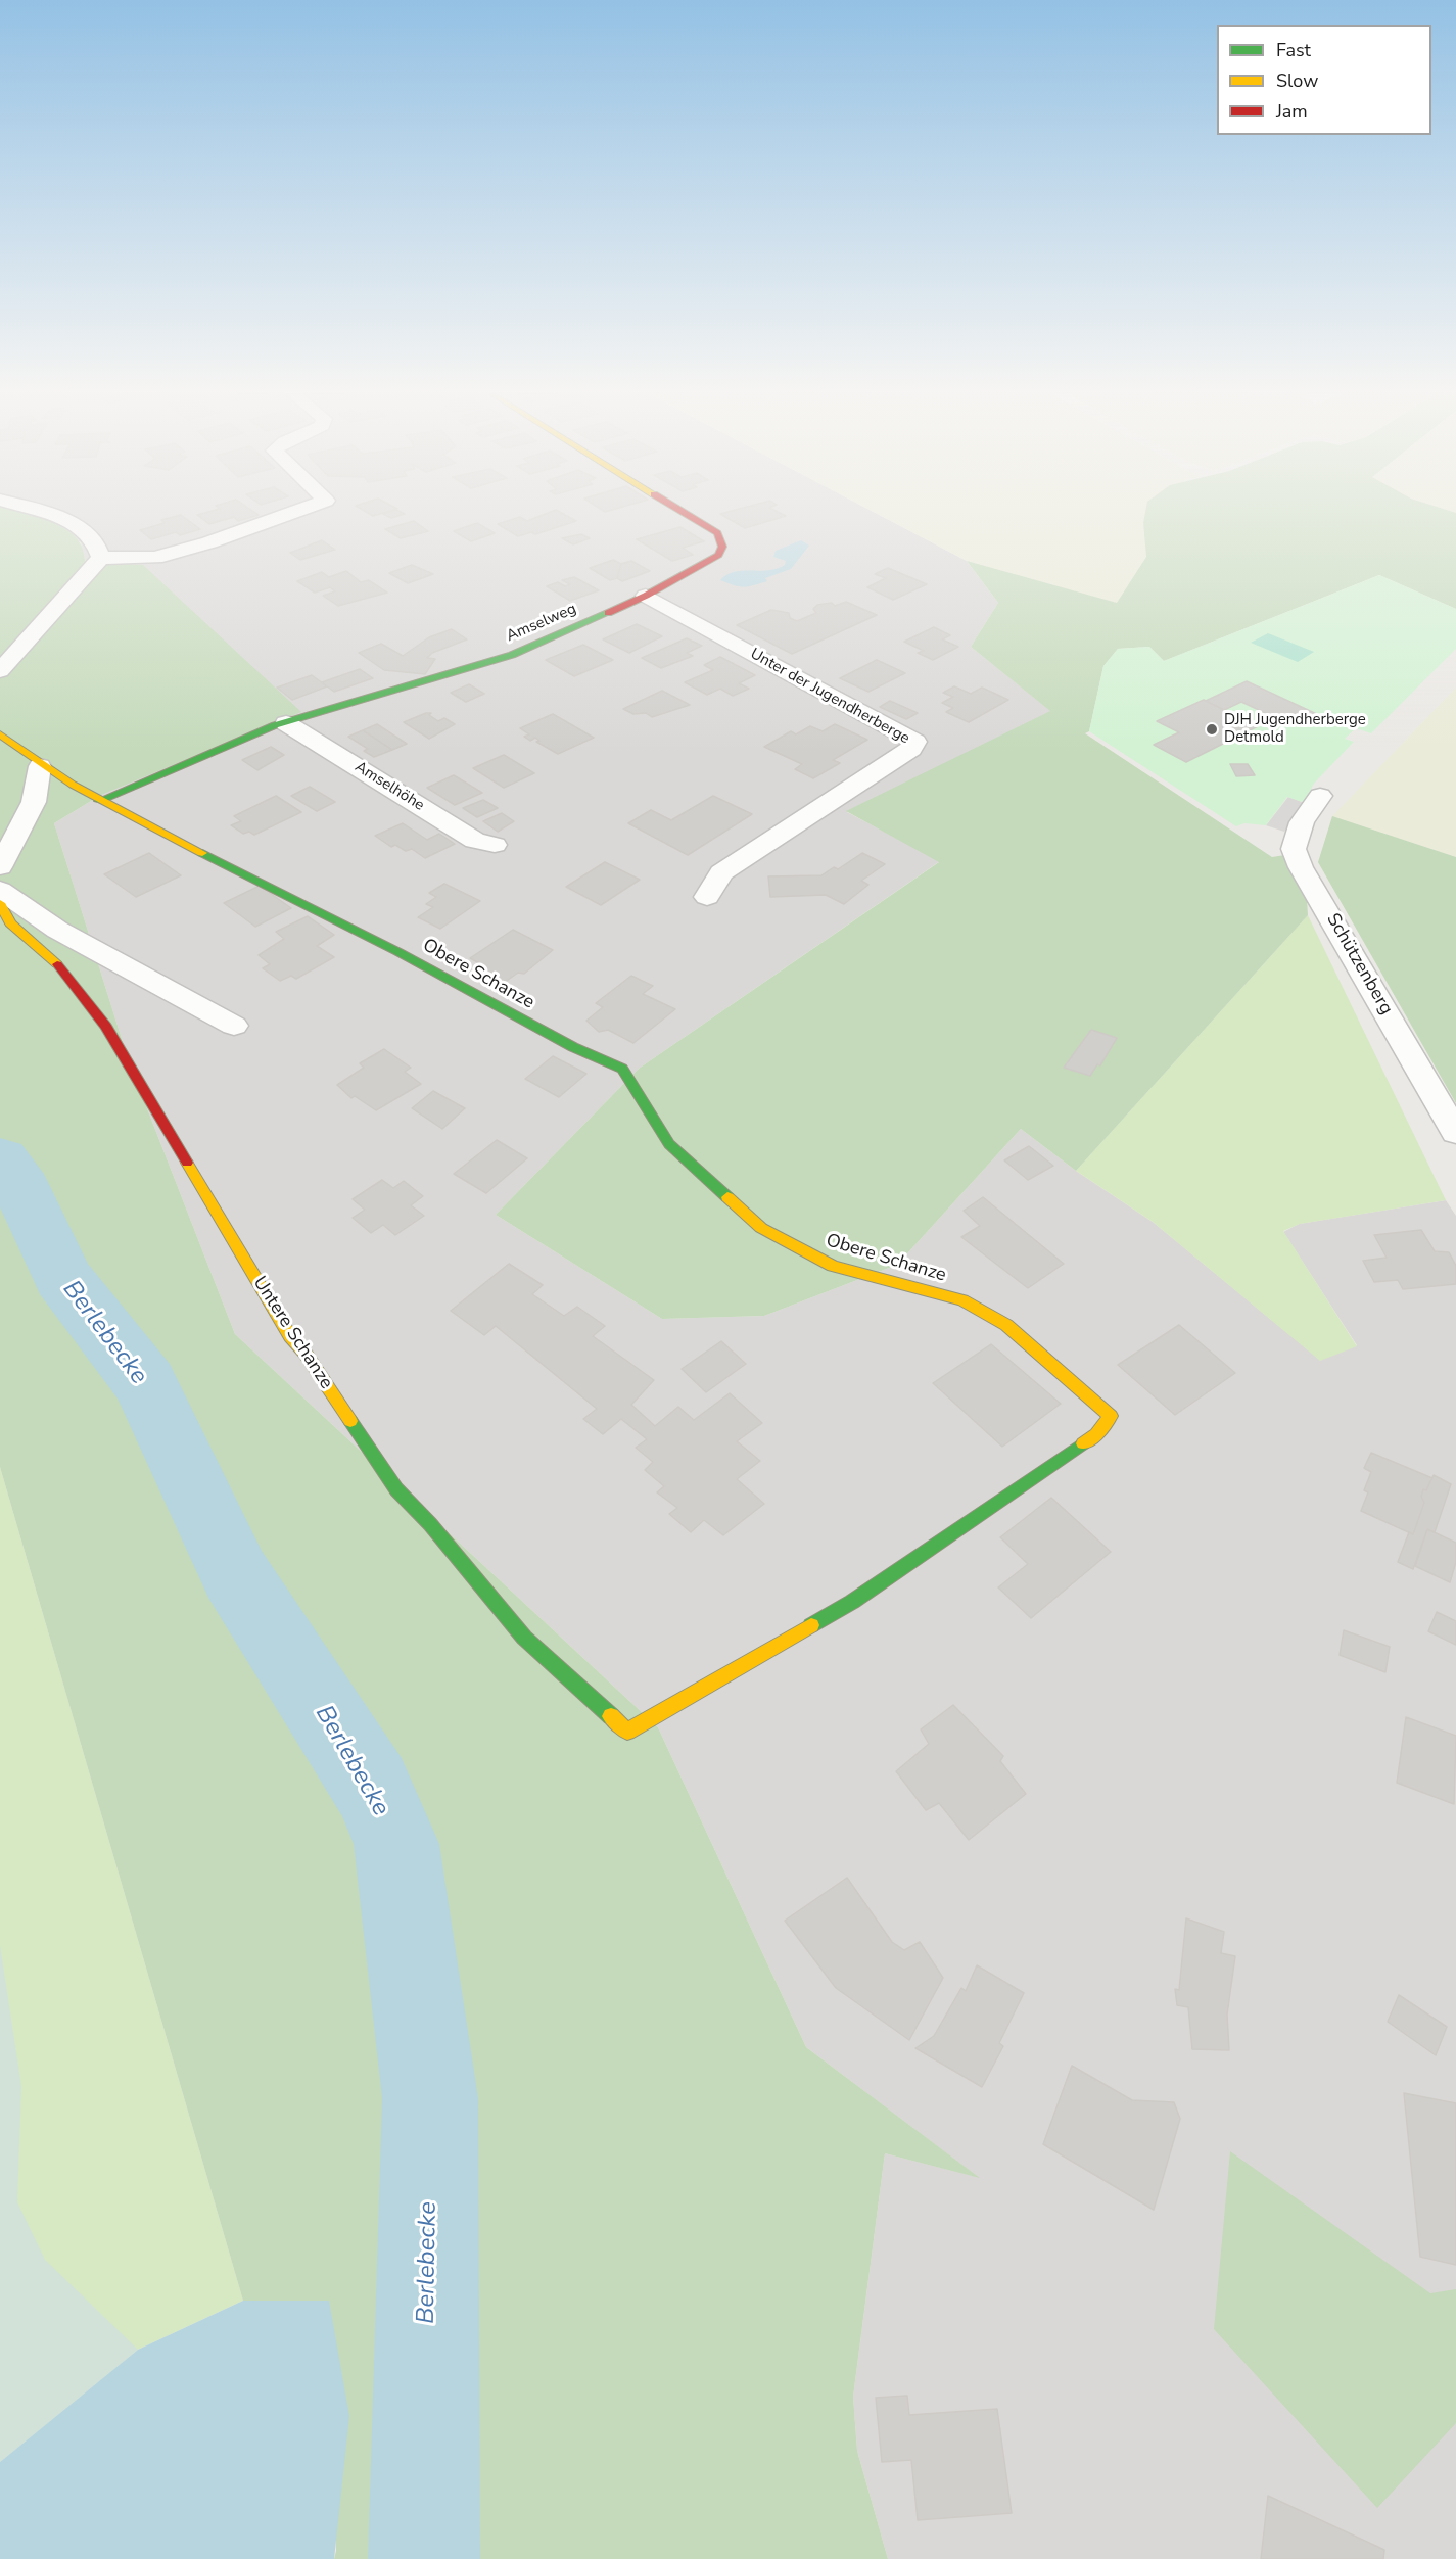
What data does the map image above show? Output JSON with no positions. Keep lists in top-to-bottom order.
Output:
{
  "streets": {
    "street": [
      "Amselweg",
      "Unter der Jugendherberge",
      "Amselhöhe",
      "Schützenberg",
      "Obere Schanze",
      "Untere Schanze"
    ]
  },
  "crossings": [
    ["Amselweg", "Unter der Jugendherberge"],
    ["Amselweg", "Amselhöhe"],
    ["Amselweg", "Obere Schanze"],
    ["Obere Schanze", "Untere Schanze"]
  ],
  "water": ["Berlebecke"],
  "places": ["DJH Jugendherberge Detmold"],
  "legend": ["Fast", "Slow", "Jam"]
}
